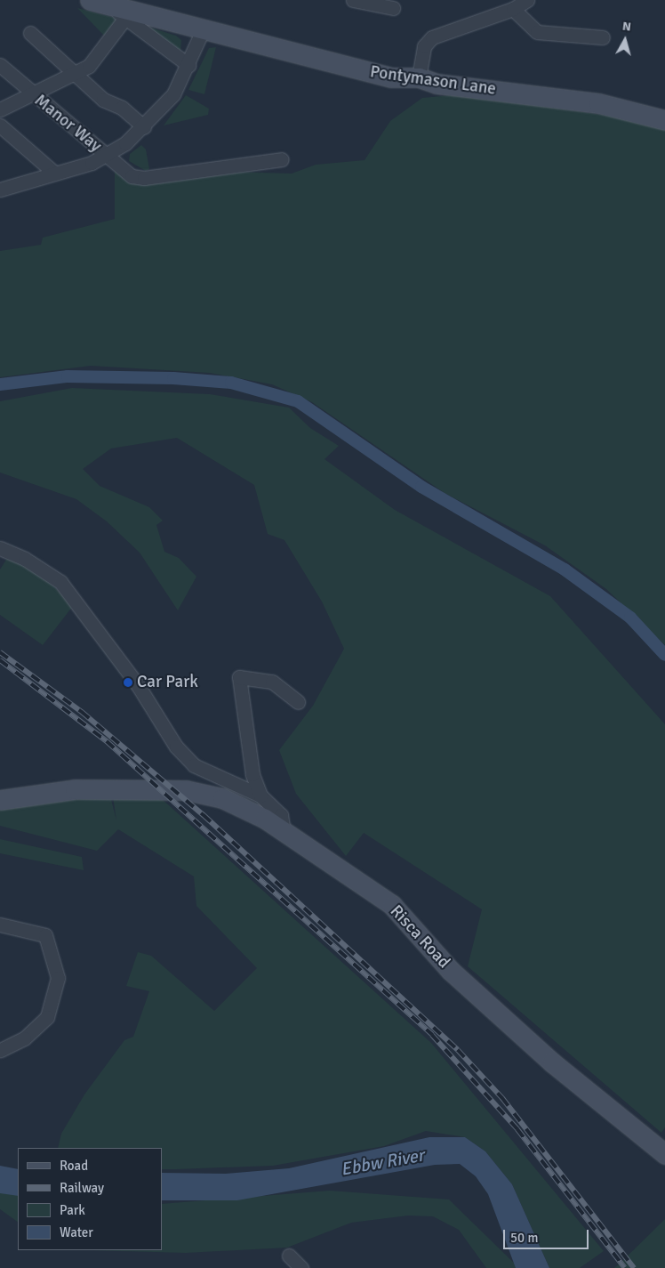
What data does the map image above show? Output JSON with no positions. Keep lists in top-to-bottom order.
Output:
{
  "streets": {
    "main road": ["Pontymason Lane", "Risca Road"],
    "street": ["Manor Way"]
  },
  "crossings": [
    ["Pontymason Lane", "Manor Way"]
  ],
  "water": ["Ebbw River"],
  "places": ["Car Park"],
  "legend": [
    "Road",
    "Railway",
    "Park",
    "Water"
  ],
  "scale_bar": "50 m",
  "north": "top"
}
